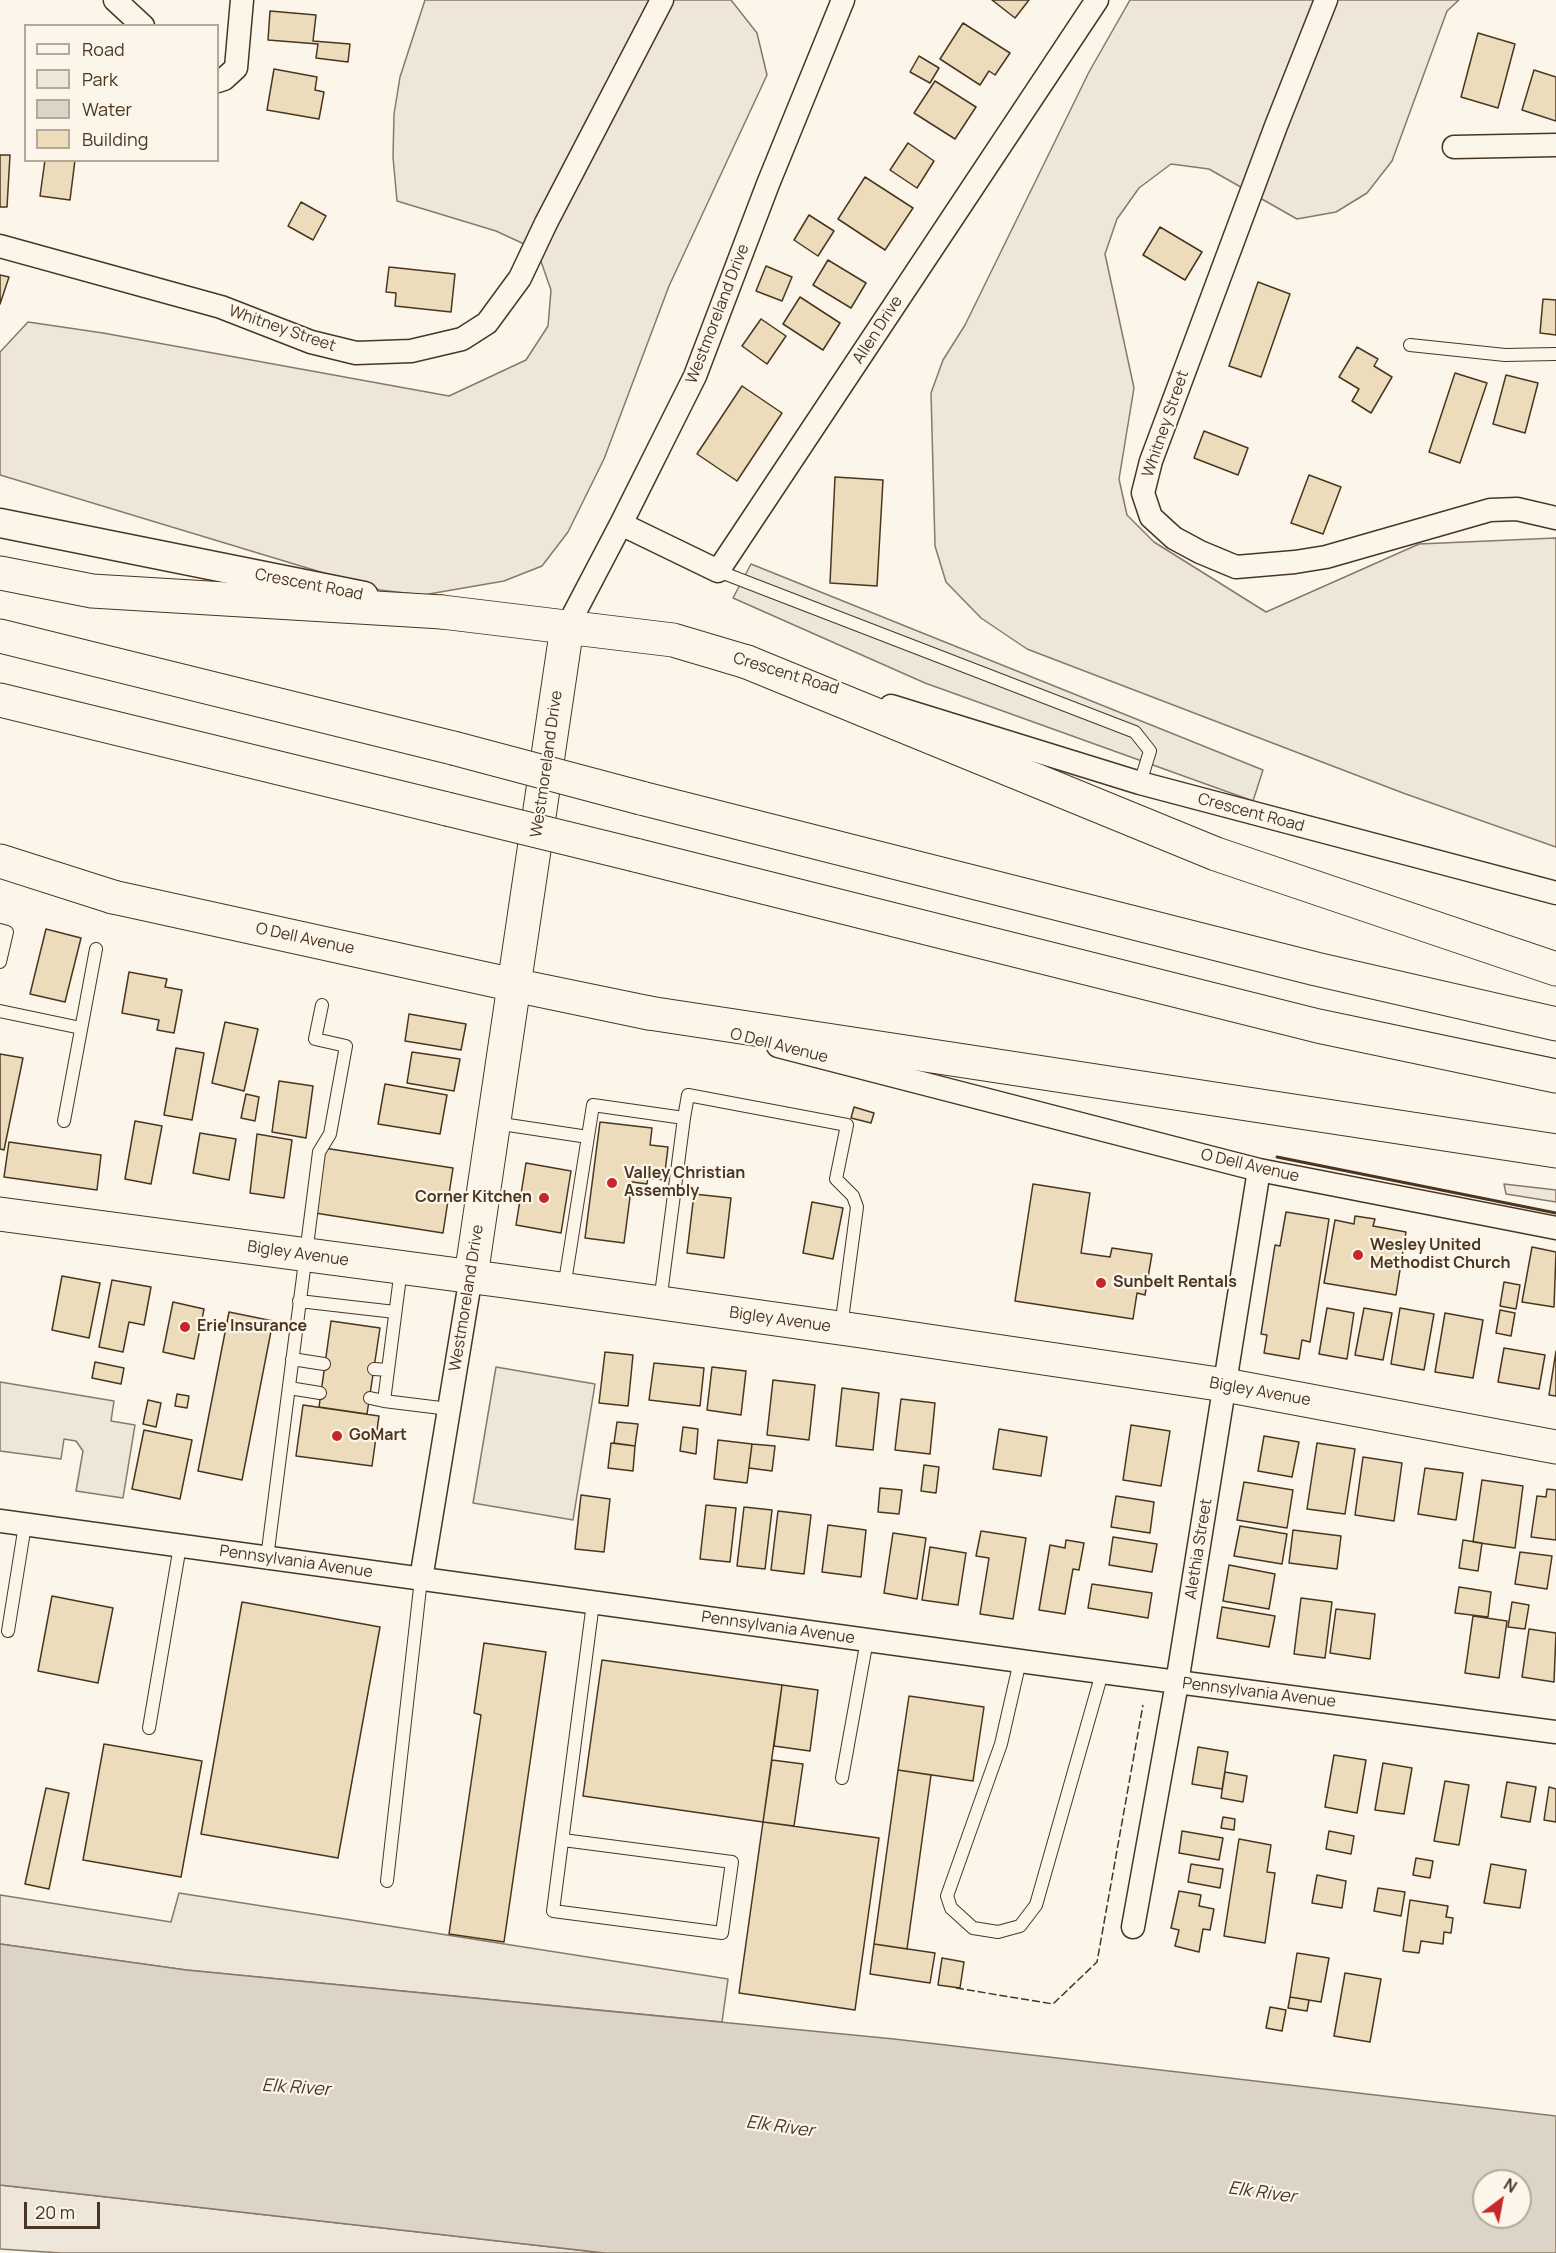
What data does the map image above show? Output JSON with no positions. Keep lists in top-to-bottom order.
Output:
{
  "streets": {
    "main road": [
      "Westmoreland Drive",
      "Crescent Road",
      "O Dell Avenue",
      "Bigley Avenue"
    ],
    "street": [
      "Whitney Street",
      "Allen Drive",
      "Alethia Street",
      "Pennsylvania Avenue"
    ]
  },
  "crossings": [
    ["Westmoreland Drive", "Crescent Road"],
    ["Westmoreland Drive", "O Dell Avenue"],
    ["Westmoreland Drive", "Bigley Avenue"],
    ["Westmoreland Drive", "Pennsylvania Avenue"],
    ["O Dell Avenue", "Alethia Street"],
    ["Bigley Avenue", "Alethia Street"],
    ["Alethia Street", "Pennsylvania Avenue"]
  ],
  "water": ["Elk River"],
  "places": [
    "Valley Christian Assembly",
    "Corner Kitchen",
    "Wesley United Methodist Church",
    "Sunbelt Rentals",
    "Erie Insurance",
    "GoMart"
  ],
  "legend": [
    "Road",
    "Park",
    "Water",
    "Building"
  ],
  "scale_bar": "20 m",
  "north": "top right"
}
